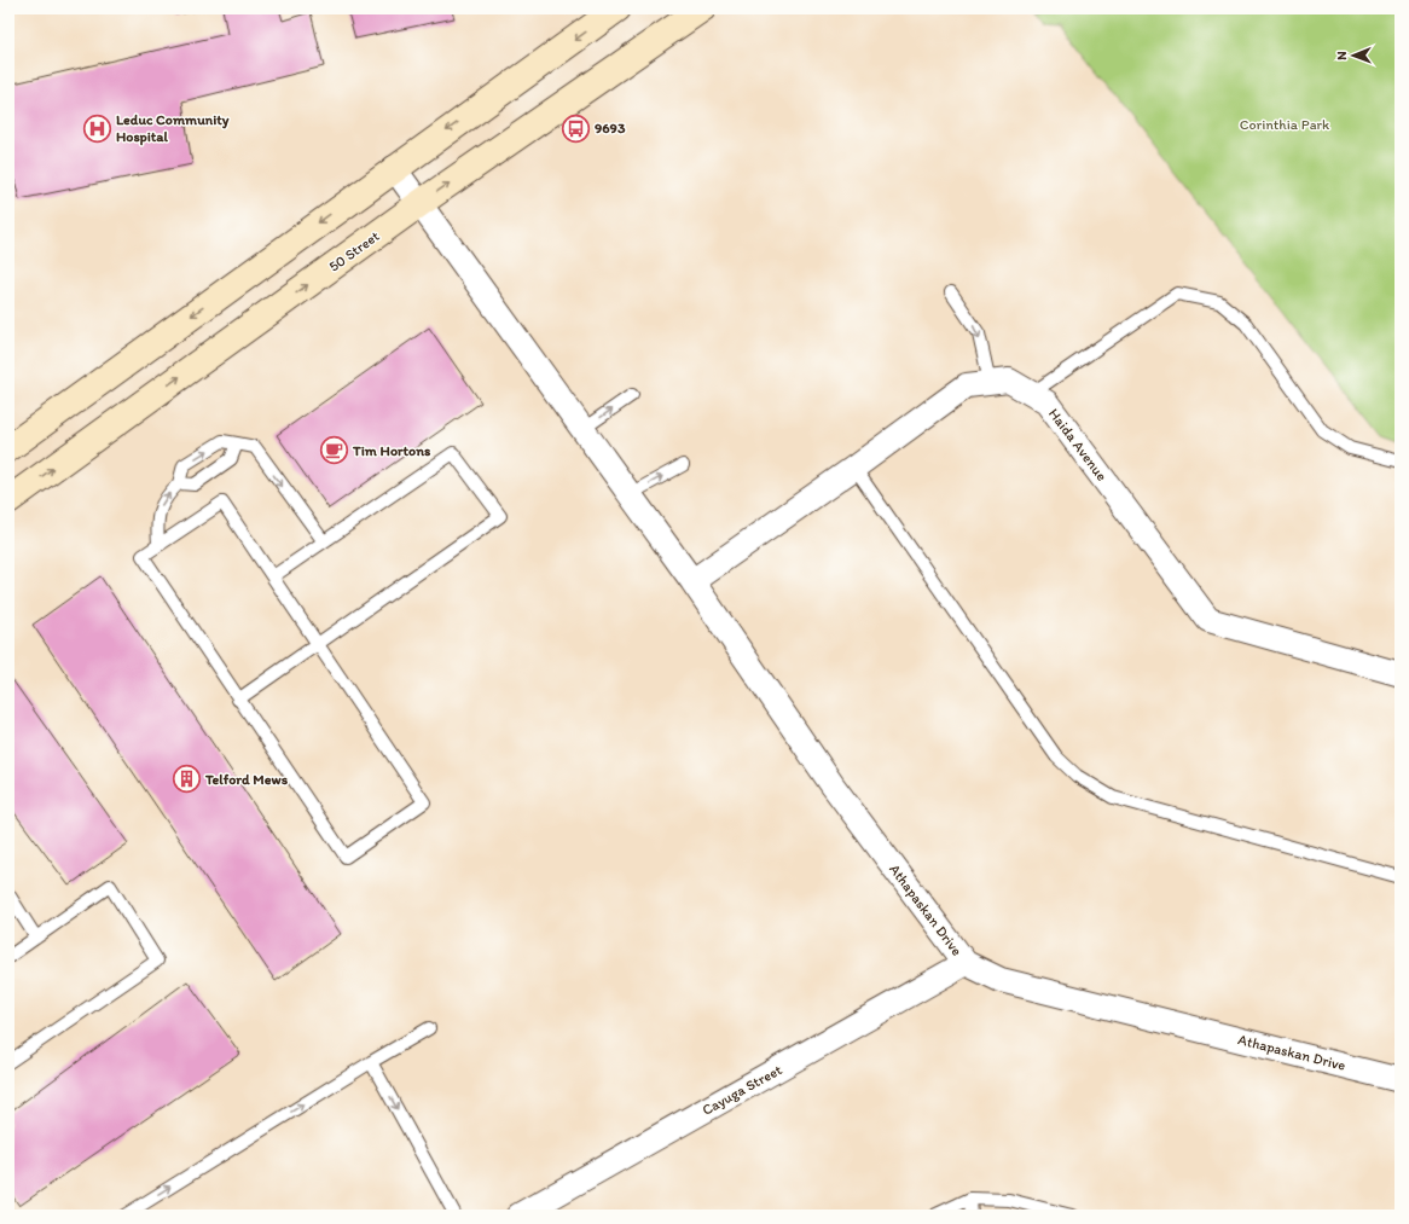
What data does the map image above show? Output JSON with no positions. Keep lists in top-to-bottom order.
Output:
{
  "streets": {
    "main road": ["50 Street"],
    "street": ["Haida Avenue", "Athapaskan Drive", "Cayuga Street"]
  },
  "crossings": [
    ["50 Street", "Athapaskan Drive"],
    ["Haida Avenue", "Athapaskan Drive"],
    ["Athapaskan Drive", "Cayuga Street"]
  ],
  "parks": ["Corinthia Park"],
  "places": {
    "hospital": ["Leduc Community Hospital"],
    "bus stop": ["9693"],
    "cafe": ["Tim Hortons"],
    "building": ["Telford Mews"]
  },
  "north": "left"
}
